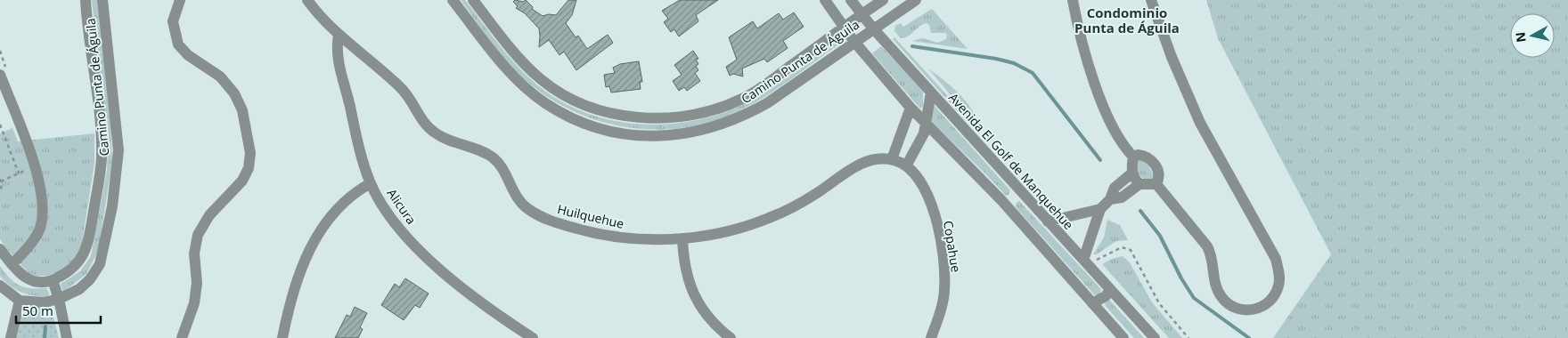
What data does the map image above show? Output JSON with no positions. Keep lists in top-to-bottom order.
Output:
{
  "streets": {
    "street": [
      "Camino Punta de Águila",
      "Avenida El Golf de Manquehue",
      "Alicura",
      "Huilquehue",
      "Copahue"
    ]
  },
  "crossings": [
    ["Camino Punta de Águila", "Avenida El Golf de Manquehue"],
    ["Alicura", "Huilquehue"],
    ["Huilquehue", "Copahue"]
  ],
  "districts": ["Condominio Punta de Águila"],
  "scale_bar": "50 m",
  "north": "left"
}
